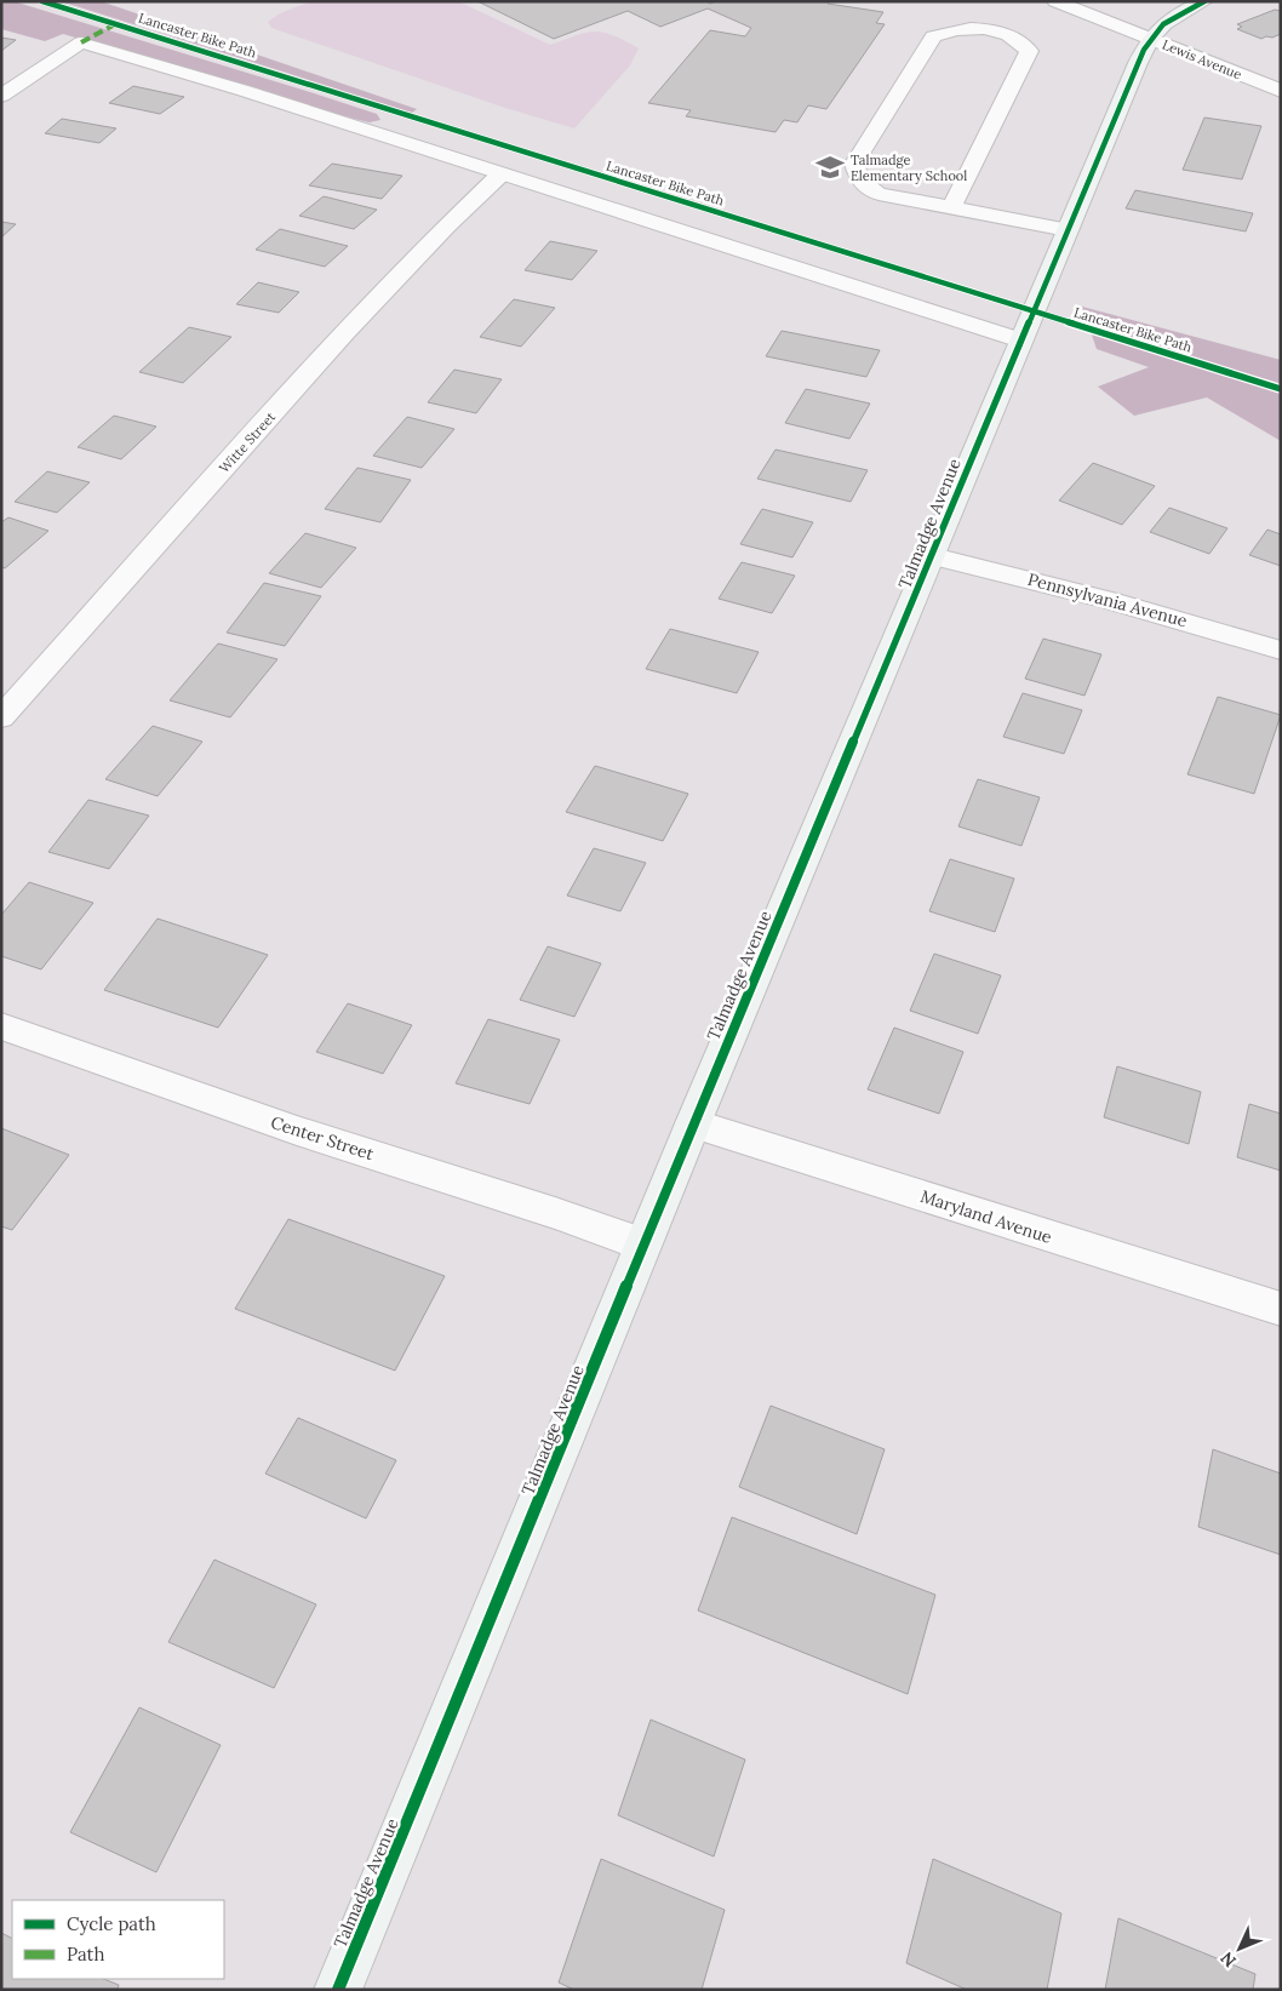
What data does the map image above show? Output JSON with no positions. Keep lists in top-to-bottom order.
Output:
{
  "streets": {
    "street": [
      "Lewis Avenue",
      "Witte Street",
      "Talmadge Avenue",
      "Pennsylvania Avenue",
      "Center Street",
      "Maryland Avenue"
    ],
    "cycle path": ["Lancaster Bike Path"]
  },
  "crossings": [
    ["Lewis Avenue", "Talmadge Avenue"],
    ["Talmadge Avenue", "Pennsylvania Avenue"],
    ["Talmadge Avenue", "Center Street"],
    ["Talmadge Avenue", "Maryland Avenue"]
  ],
  "places": {
    "school or university": ["Talmadge Elementary School"]
  },
  "legend": ["Cycle path", "Path"],
  "north": "bottom left"
}
